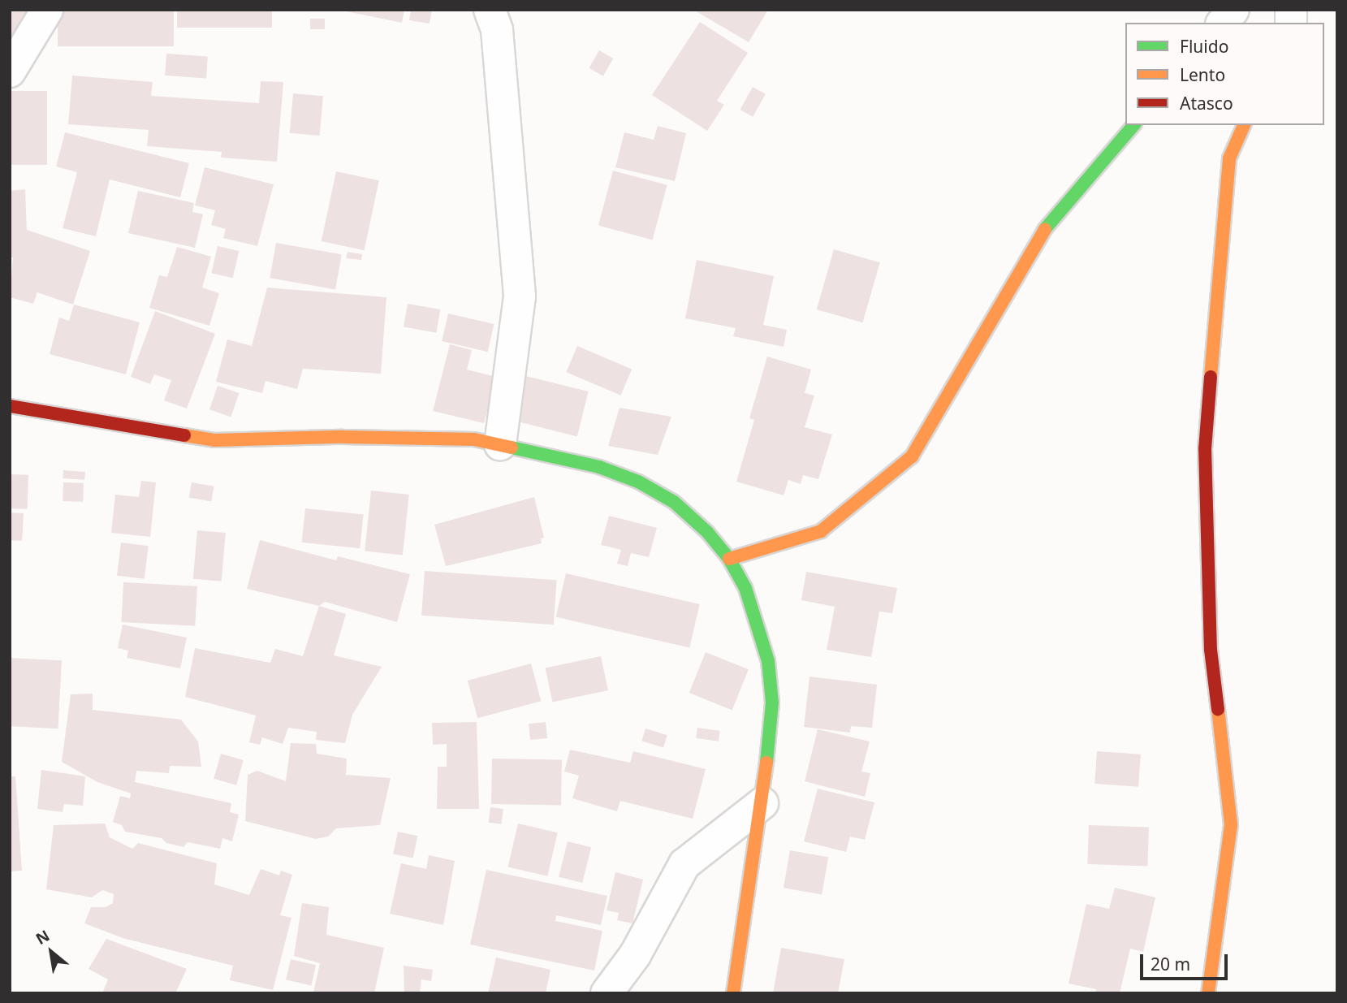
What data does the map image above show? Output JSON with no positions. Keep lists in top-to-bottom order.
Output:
{
  "legend": ["Fluido", "Lento", "Atasco"],
  "scale_bar": "20 m",
  "north": "top left"
}
